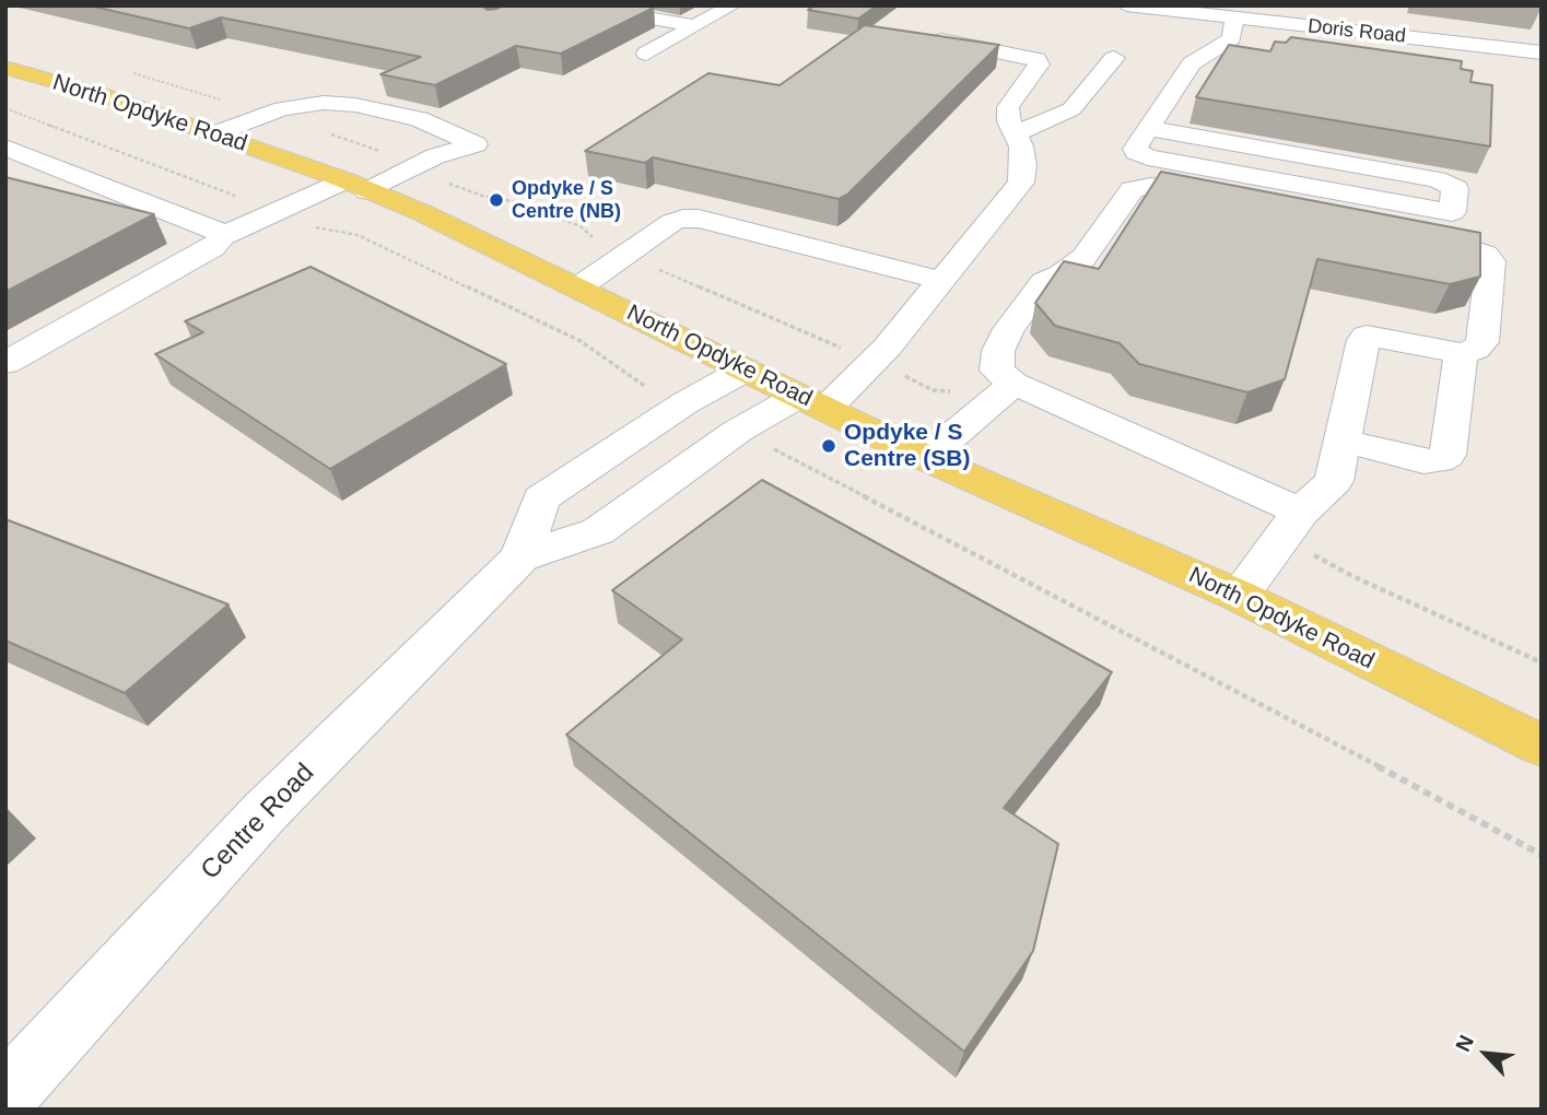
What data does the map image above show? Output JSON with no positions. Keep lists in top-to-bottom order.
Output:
{
  "streets": {
    "main road": ["North Opdyke Road"],
    "street": ["Doris Road", "Centre Road"]
  },
  "crossings": [
    ["North Opdyke Road", "Centre Road"]
  ],
  "places": ["Opdyke / S Centre (NB)", "Opdyke / S Centre (SB)"],
  "north": "top left"
}
